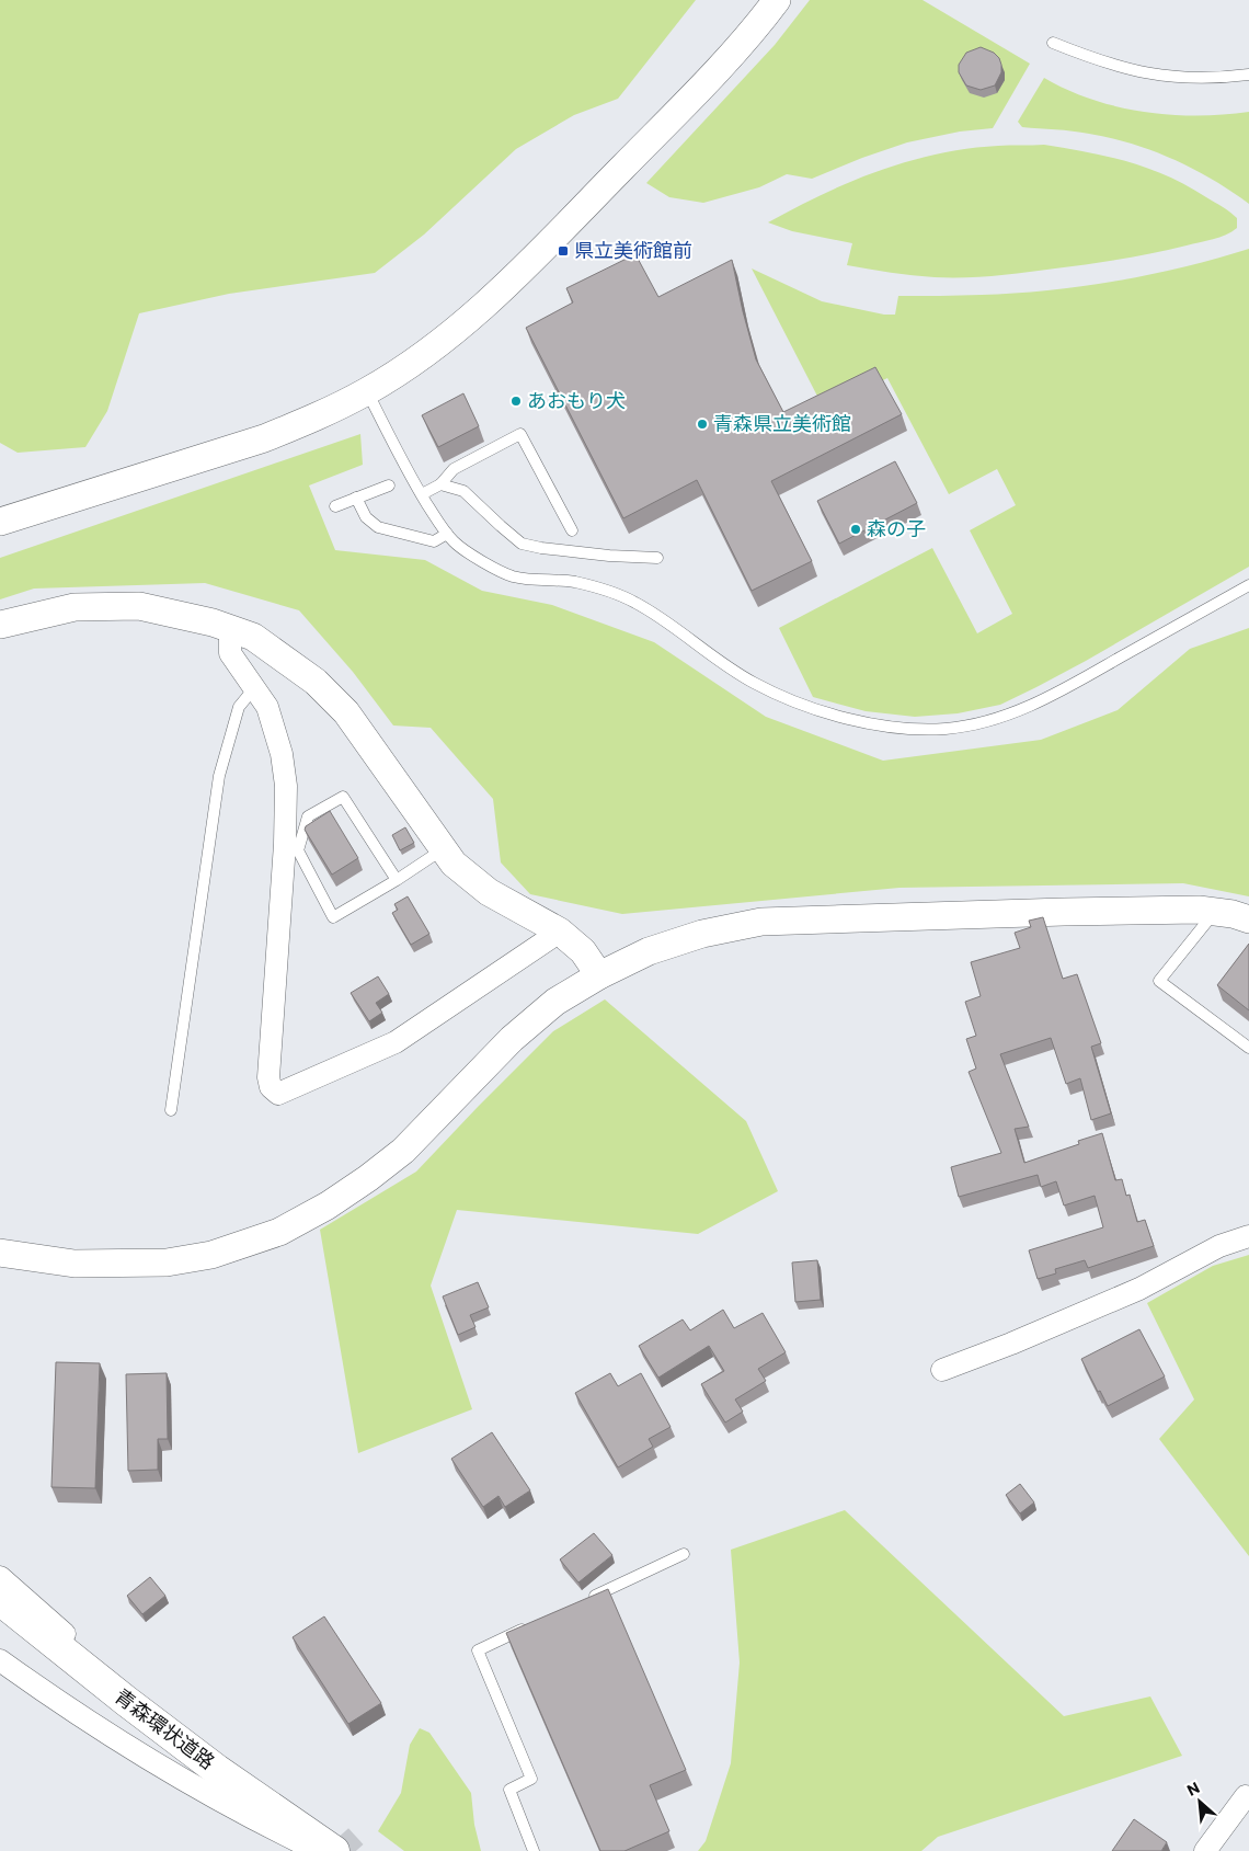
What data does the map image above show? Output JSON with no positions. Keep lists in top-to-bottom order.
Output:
{
  "streets": {
    "highway": ["青森環状道路"]
  },
  "places": {
    "transit": ["県立美術館前"],
    "other": ["あおもり犬", "青森県立美術館", "森の子"]
  },
  "north": "top left"
}
